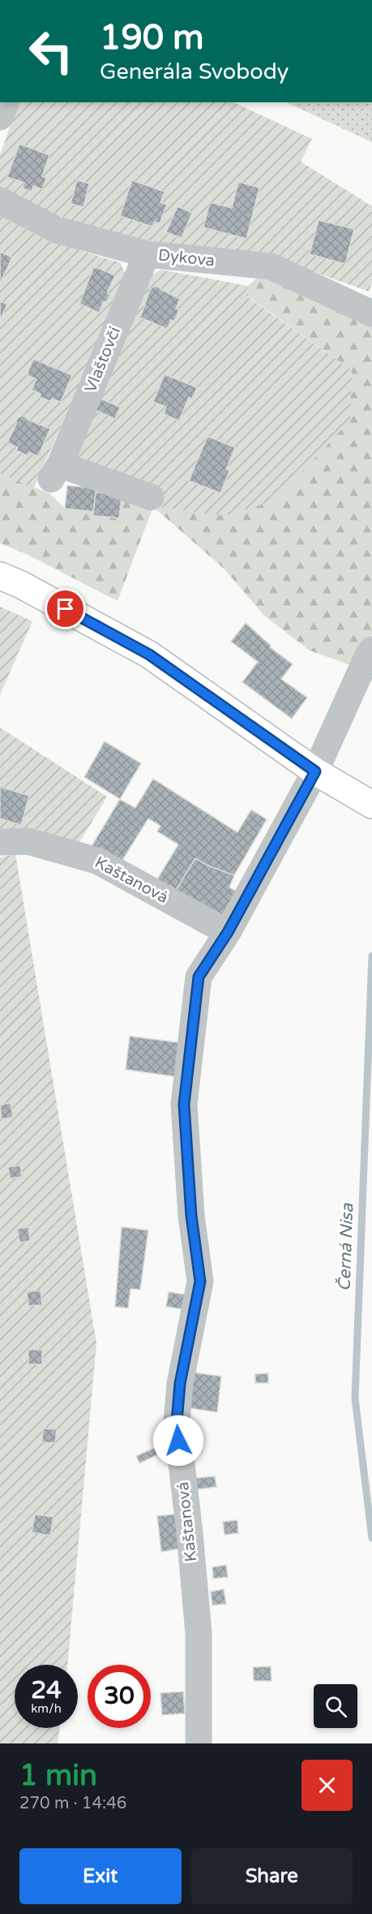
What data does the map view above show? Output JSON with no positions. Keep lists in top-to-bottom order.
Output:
{
  "streets": {
    "street": ["Dykova", "Vlaštovčí", "Kaštanová"]
  },
  "crossings": [
    ["Dykova", "Vlaštovčí"]
  ],
  "water": ["Černá Nisa"],
  "page": {
    "turn": ["190 m", "Generála Svobody"],
    "speed": "24 km/h",
    "limit": "30",
    "heading": ["1 min", "270 m · 14:46"],
    "buttons": ["Exit", "Share"]
  }
}
